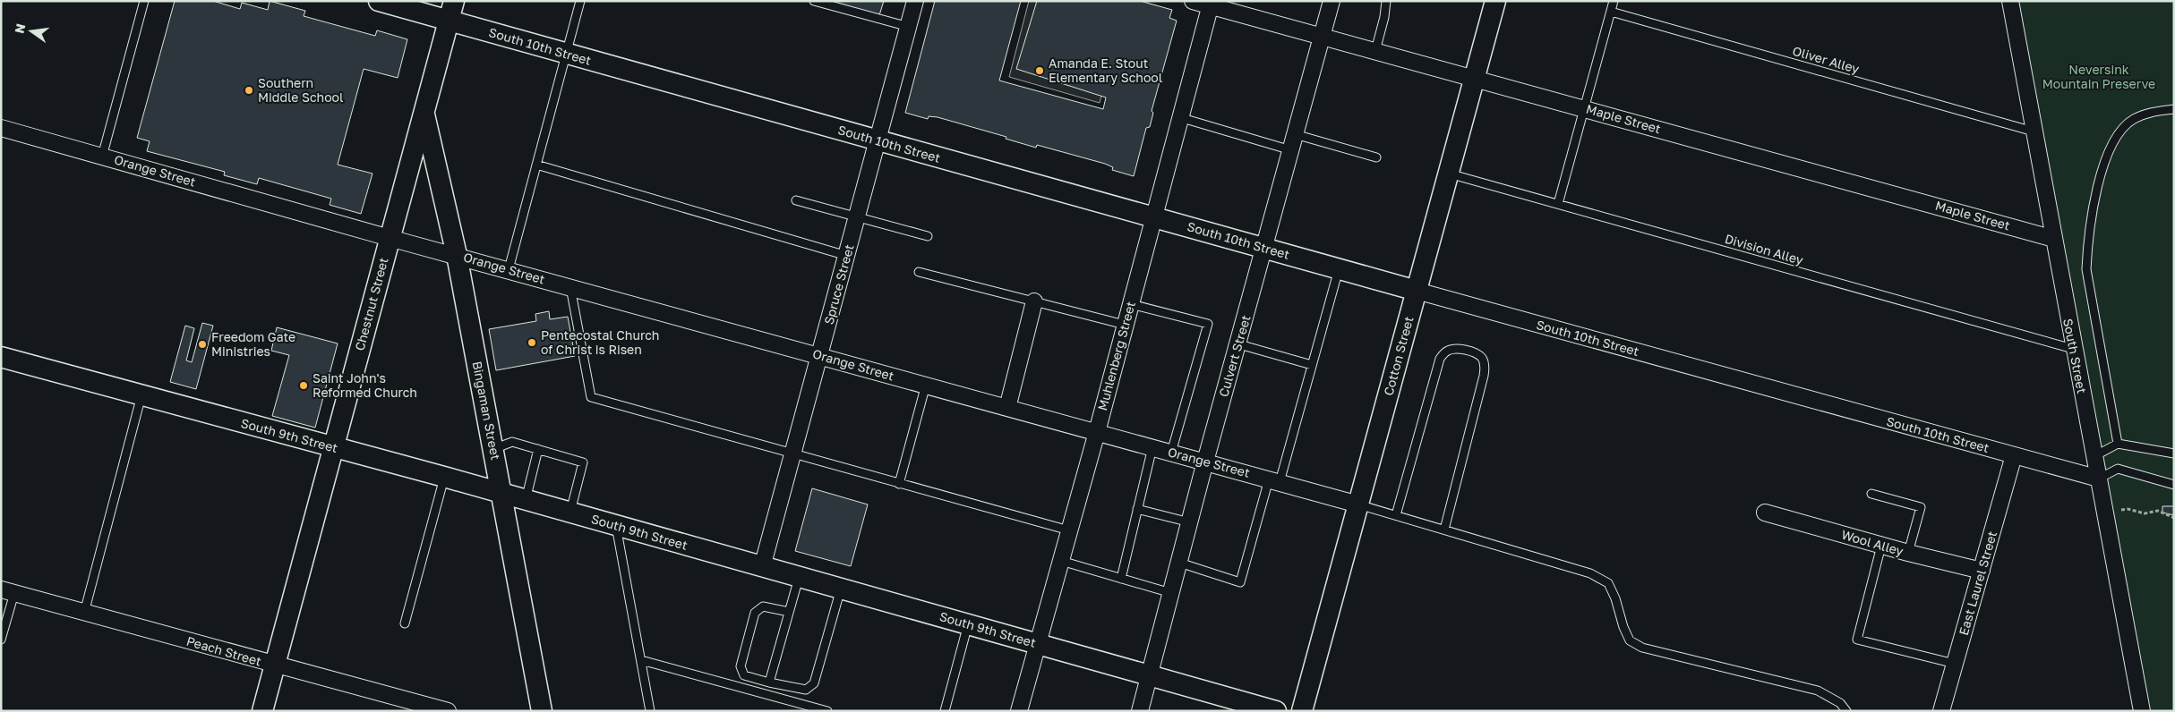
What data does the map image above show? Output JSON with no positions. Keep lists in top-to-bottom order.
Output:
{
  "streets": {
    "street": [
      "South 10th Street",
      "Maple Street",
      "Orange Street",
      "Spruce Street",
      "Chestnut Street",
      "Muhlenberg Street",
      "Culvert Street",
      "Cotton Street",
      "South Street",
      "Bingaman Street",
      "South 9th Street",
      "Wool Alley",
      "East Laurel Street",
      "Peach Street"
    ],
    "lane": ["Oliver Alley", "Division Alley"]
  },
  "crossings": [
    ["South 10th Street", "Spruce Street"],
    ["South 10th Street", "Chestnut Street"],
    ["South 10th Street", "Muhlenberg Street"],
    ["South 10th Street", "Culvert Street"],
    ["South 10th Street", "Cotton Street"],
    ["South 10th Street", "South Street"],
    ["South 10th Street", "East Laurel Street"],
    ["Oliver Alley", "South Street"],
    ["Maple Street", "Muhlenberg Street"],
    ["Maple Street", "Culvert Street"],
    ["Maple Street", "Cotton Street"],
    ["Maple Street", "South Street"],
    ["Orange Street", "Spruce Street"],
    ["Orange Street", "Chestnut Street"],
    ["Orange Street", "Muhlenberg Street"],
    ["Orange Street", "Culvert Street"],
    ["Orange Street", "Cotton Street"],
    ["Orange Street", "Bingaman Street"],
    ["Division Alley", "Cotton Street"],
    ["Division Alley", "South Street"],
    ["Spruce Street", "South 9th Street"],
    ["Chestnut Street", "Bingaman Street"],
    ["Chestnut Street", "South 9th Street"],
    ["Chestnut Street", "Peach Street"],
    ["Muhlenberg Street", "South 9th Street"],
    ["Culvert Street", "South 9th Street"],
    ["Bingaman Street", "South 9th Street"],
    ["Wool Alley", "East Laurel Street"]
  ],
  "parks": ["Neversink Mountain Preserve"],
  "places": [
    "Amanda E. Stout Elementary School",
    "Southern Middle School",
    "Pentecostal Church of Christ is Risen",
    "Freedom Gate Ministries",
    "Saint John's Reformed Church"
  ],
  "north": "left"
}
